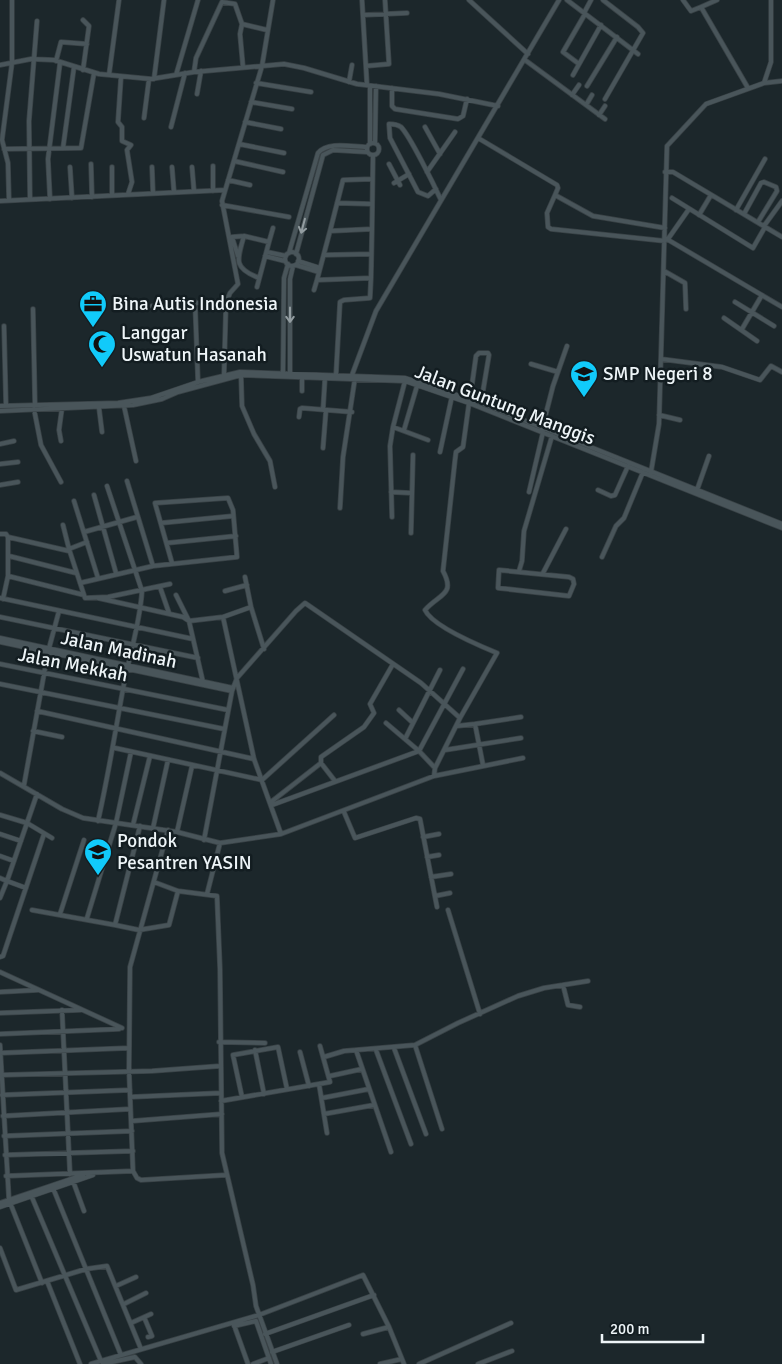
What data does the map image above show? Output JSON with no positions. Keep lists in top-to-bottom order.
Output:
{
  "streets": {
    "street": ["Jalan Guntung Manggis", "Jalan Madinah", "Jalan Mekkah"]
  },
  "places": {
    "office": ["Bina Autis Indonesia"],
    "mosque": ["Langgar Uswatun Hasanah"],
    "school or university": ["SMP Negeri 8", "Pondok Pesantren YASIN"]
  },
  "scale_bar": "200 m"
}
